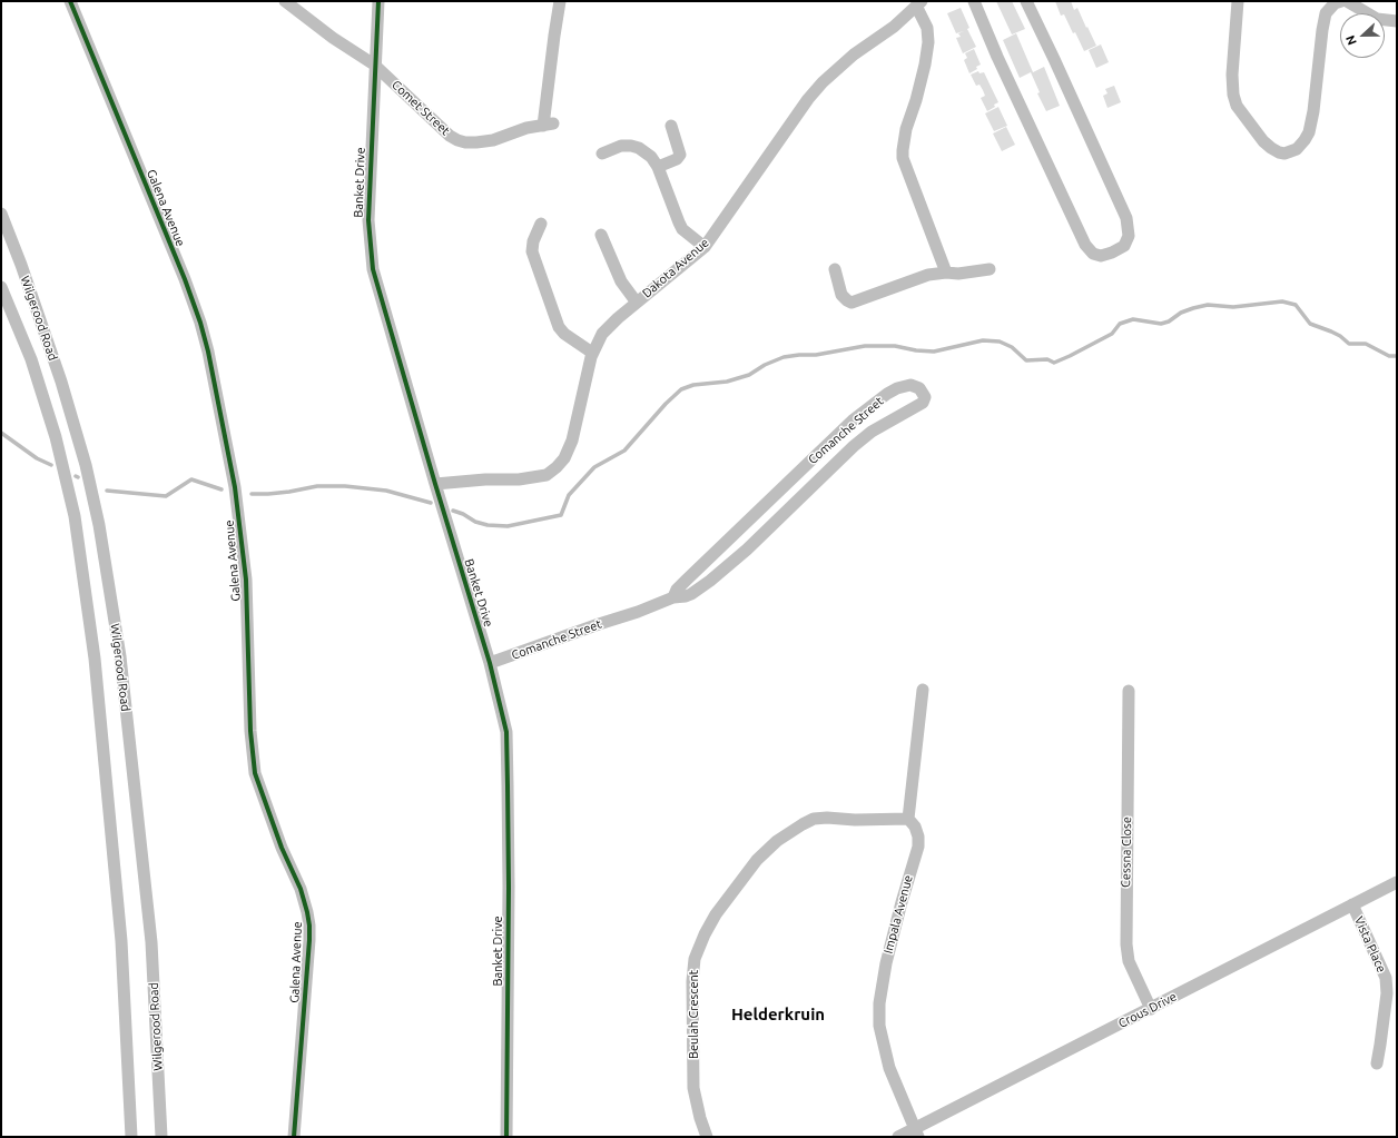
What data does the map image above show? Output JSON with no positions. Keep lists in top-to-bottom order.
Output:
{
  "streets": {
    "street": [
      "Comet Street",
      "Banket Drive",
      "Galena Avenue",
      "Dakota Avenue",
      "Wilgerood Road",
      "Comanche Street",
      "Cessna Close",
      "Impala Avenue",
      "Vista Place",
      "Crous Drive",
      "Beulah Crescent"
    ]
  },
  "crossings": [
    ["Comet Street", "Banket Drive"],
    ["Banket Drive", "Dakota Avenue"],
    ["Banket Drive", "Comanche Street"],
    ["Cessna Close", "Crous Drive"],
    ["Impala Avenue", "Crous Drive"],
    ["Impala Avenue", "Beulah Crescent"],
    ["Vista Place", "Crous Drive"]
  ],
  "districts": ["Helderkruin"],
  "north": "left"
}
